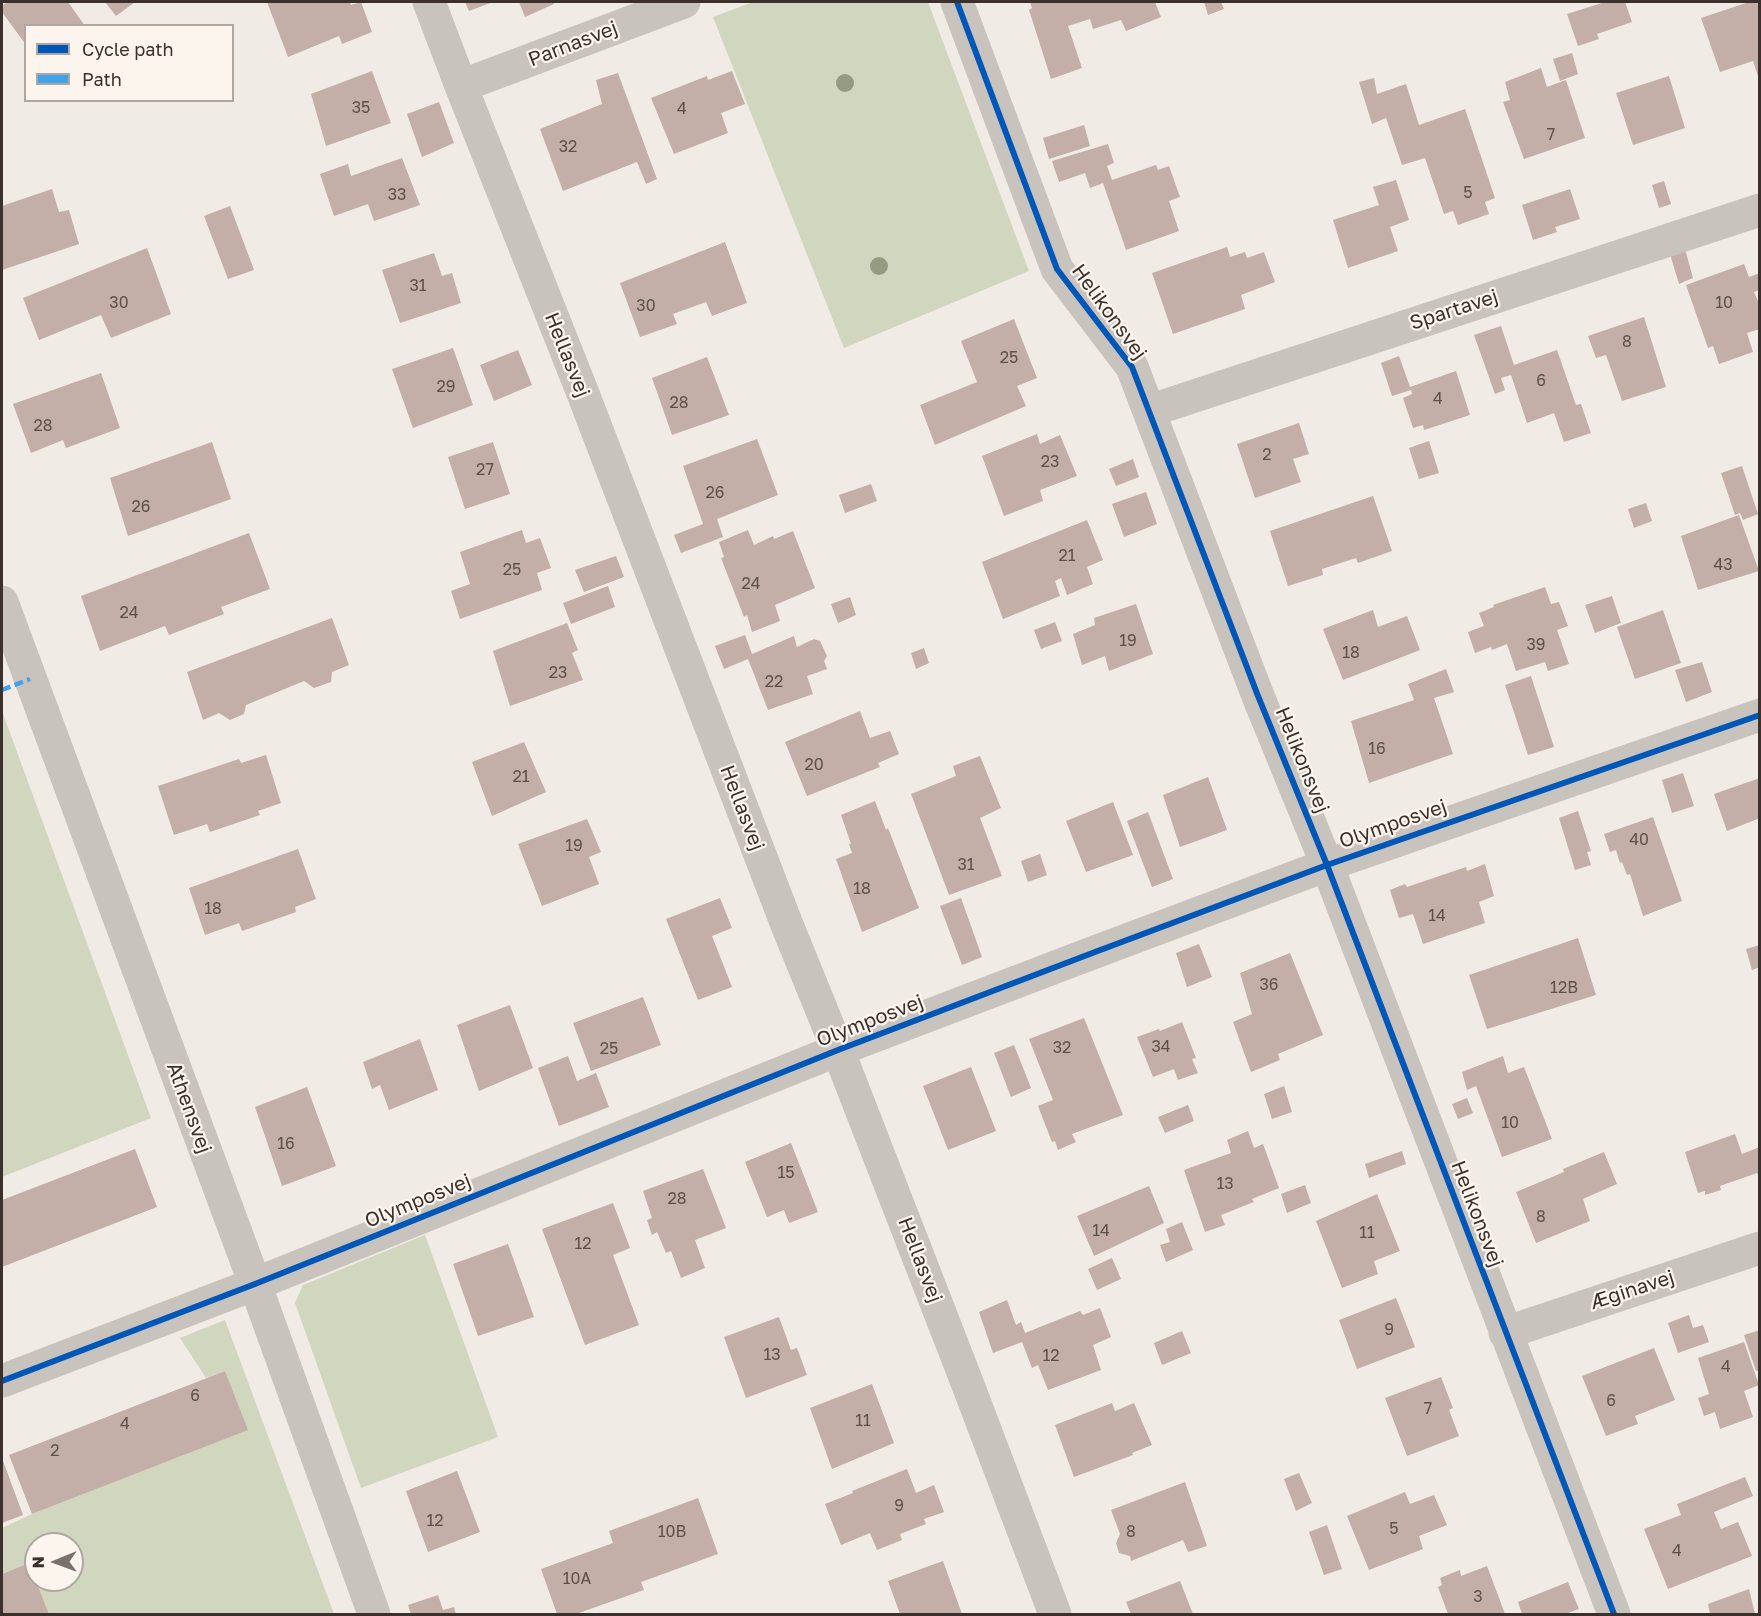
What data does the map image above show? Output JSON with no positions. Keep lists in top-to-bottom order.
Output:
{
  "streets": {
    "street": [
      "Parnasvej",
      "Spartavej",
      "Helikonsvej",
      "Hellasvej",
      "Olymposvej",
      "Athensvej",
      "Æginavej"
    ]
  },
  "crossings": [
    ["Parnasvej", "Hellasvej"],
    ["Spartavej", "Helikonsvej"],
    ["Helikonsvej", "Olymposvej"],
    ["Helikonsvej", "Æginavej"],
    ["Hellasvej", "Olymposvej"],
    ["Olymposvej", "Athensvej"]
  ],
  "house_numbers": [
    "35",
    "4",
    "7",
    "32",
    "5",
    "33",
    "31",
    "30",
    "10",
    "30",
    "8",
    "25",
    "6",
    "29",
    "4",
    "28",
    "28",
    "2",
    "23",
    "27",
    "26",
    "26",
    "21",
    "43",
    "25",
    "24",
    "24",
    "19",
    "39",
    "18",
    "23",
    "22",
    "16",
    "20",
    "21",
    "40",
    "19",
    "31",
    "18",
    "18",
    "14",
    "36",
    "12B",
    "34",
    "32",
    "25",
    "10",
    "16",
    "15",
    "13",
    "28",
    "8",
    "14",
    "11",
    "12",
    "9",
    "13",
    "12",
    "4",
    "6",
    "6",
    "7",
    "11",
    "4",
    "2",
    "9",
    "12",
    "5",
    "10B",
    "8",
    "4",
    "10A",
    "3"
  ],
  "legend": ["Cycle path", "Path"],
  "north": "left"
}
